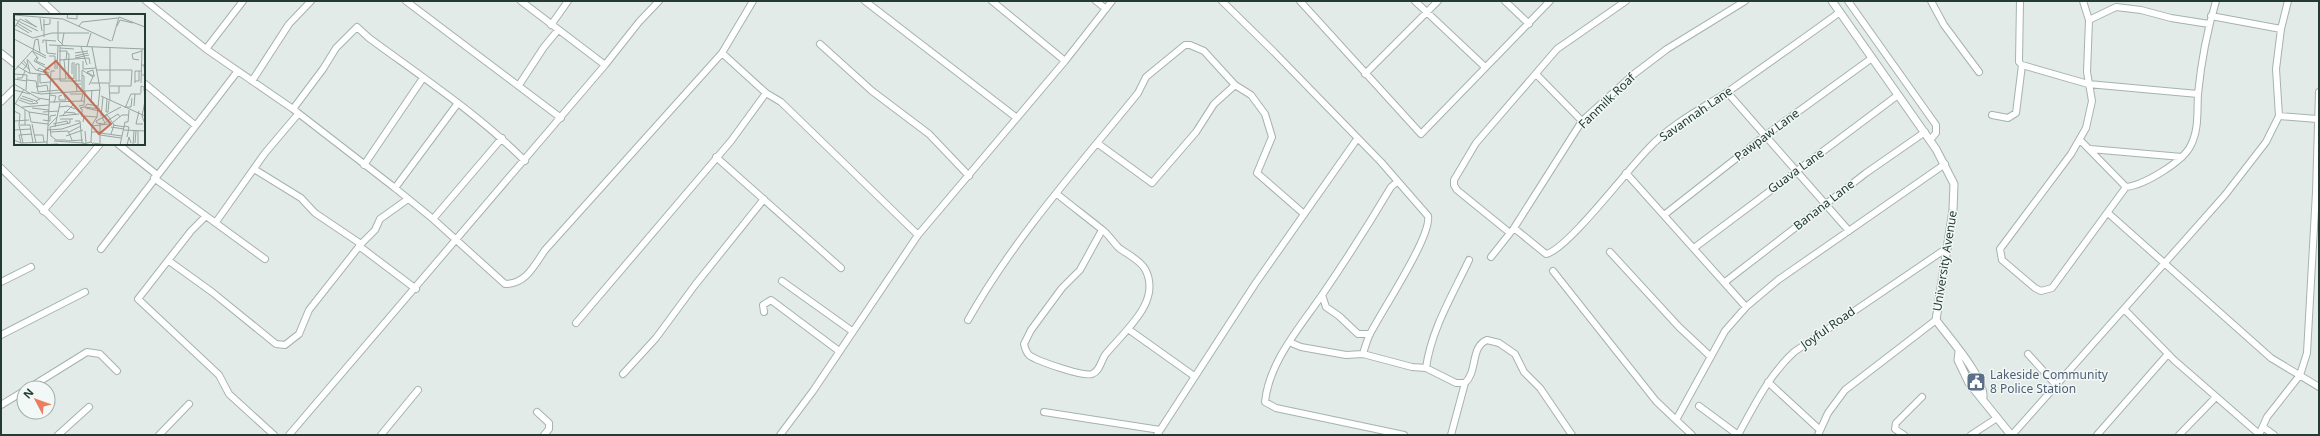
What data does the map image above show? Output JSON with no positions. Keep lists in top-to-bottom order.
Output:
{
  "streets": {
    "street": [
      "Fanmilk Roaf",
      "Savannah Lane",
      "Pawpaw Lane",
      "Guava Lane",
      "Banana Lane",
      "University Avenue",
      "Joyful Road"
    ]
  },
  "crossings": [
    ["Fanmilk Roaf", "Savannah Lane"],
    ["Savannah Lane", "University Avenue"],
    ["Pawpaw Lane", "University Avenue"],
    ["Guava Lane", "University Avenue"],
    ["Banana Lane", "University Avenue"],
    ["University Avenue", "Joyful Road"]
  ],
  "places": {
    "public building": ["Lakeside Community 8 Police Station"]
  },
  "north": "top left"
}
